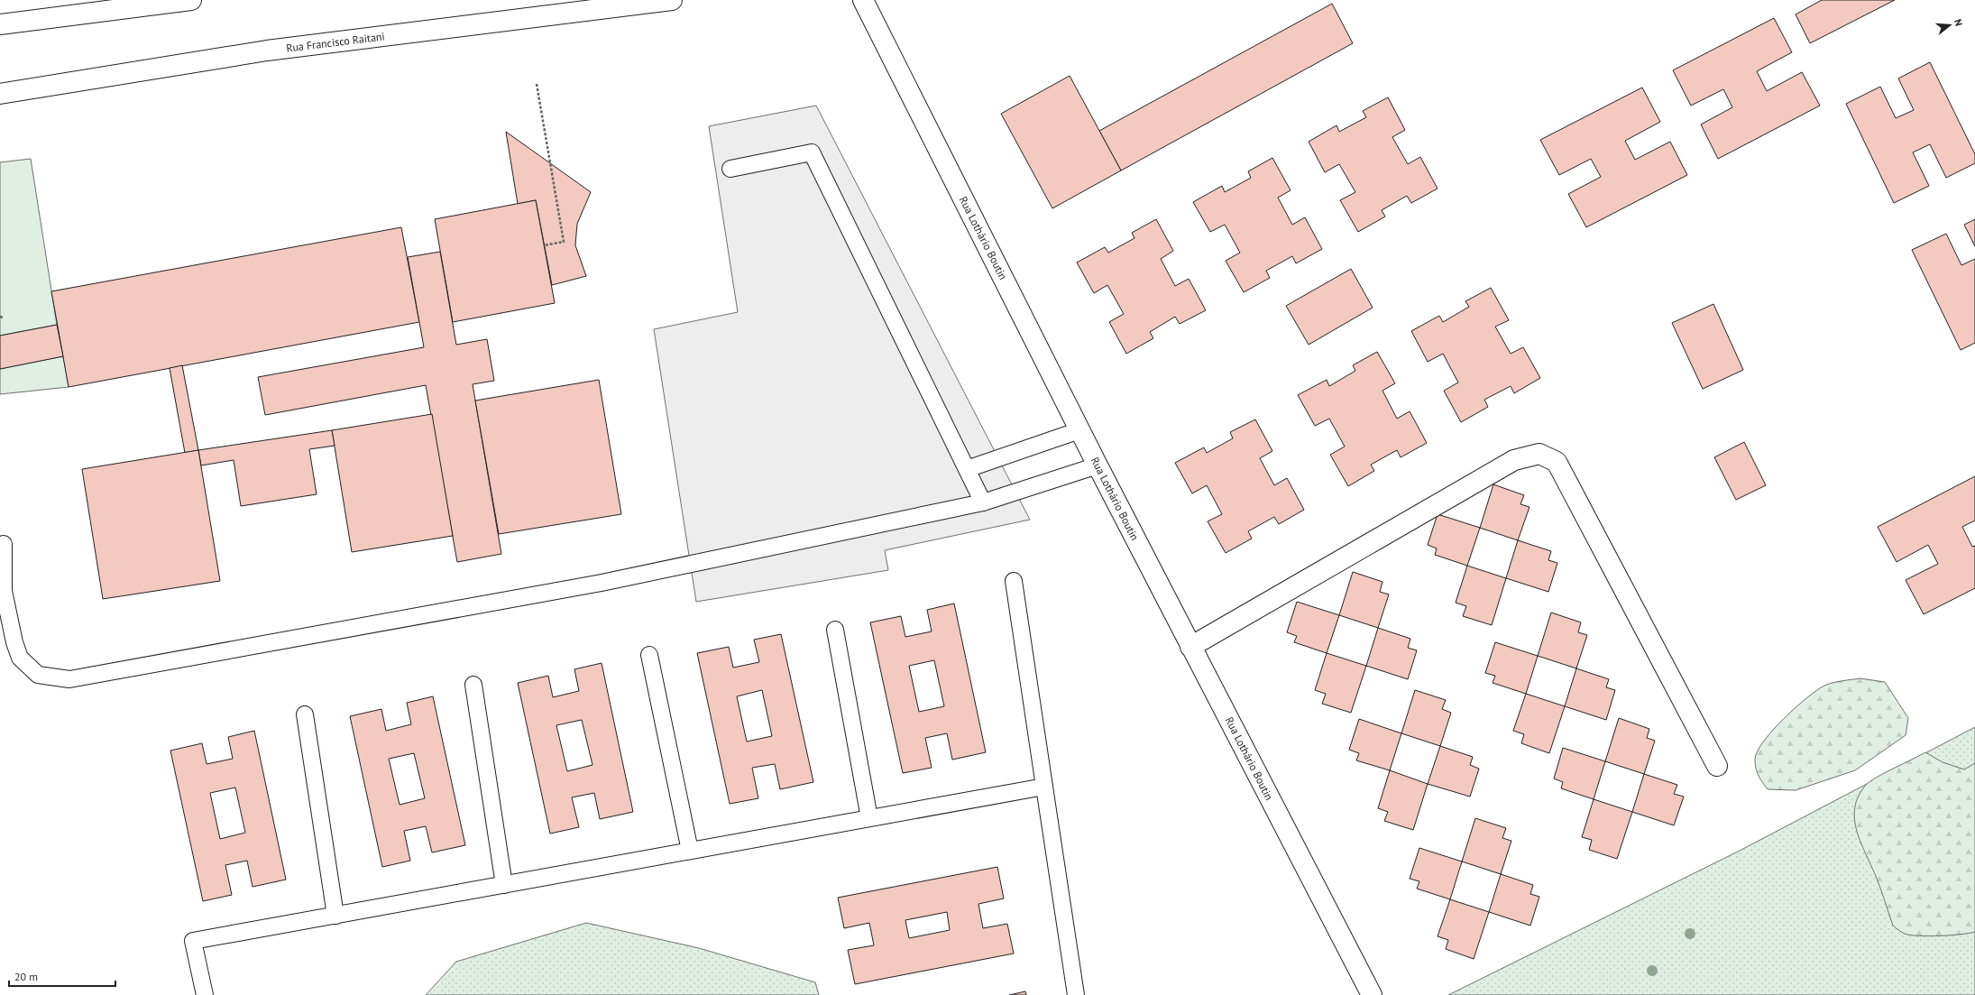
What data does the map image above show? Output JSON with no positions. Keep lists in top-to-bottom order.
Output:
{
  "streets": {
    "street": ["Rua Francisco Raitani", "Rua Lothário Boutin"]
  },
  "scale_bar": "20 m",
  "north": "right"
}
